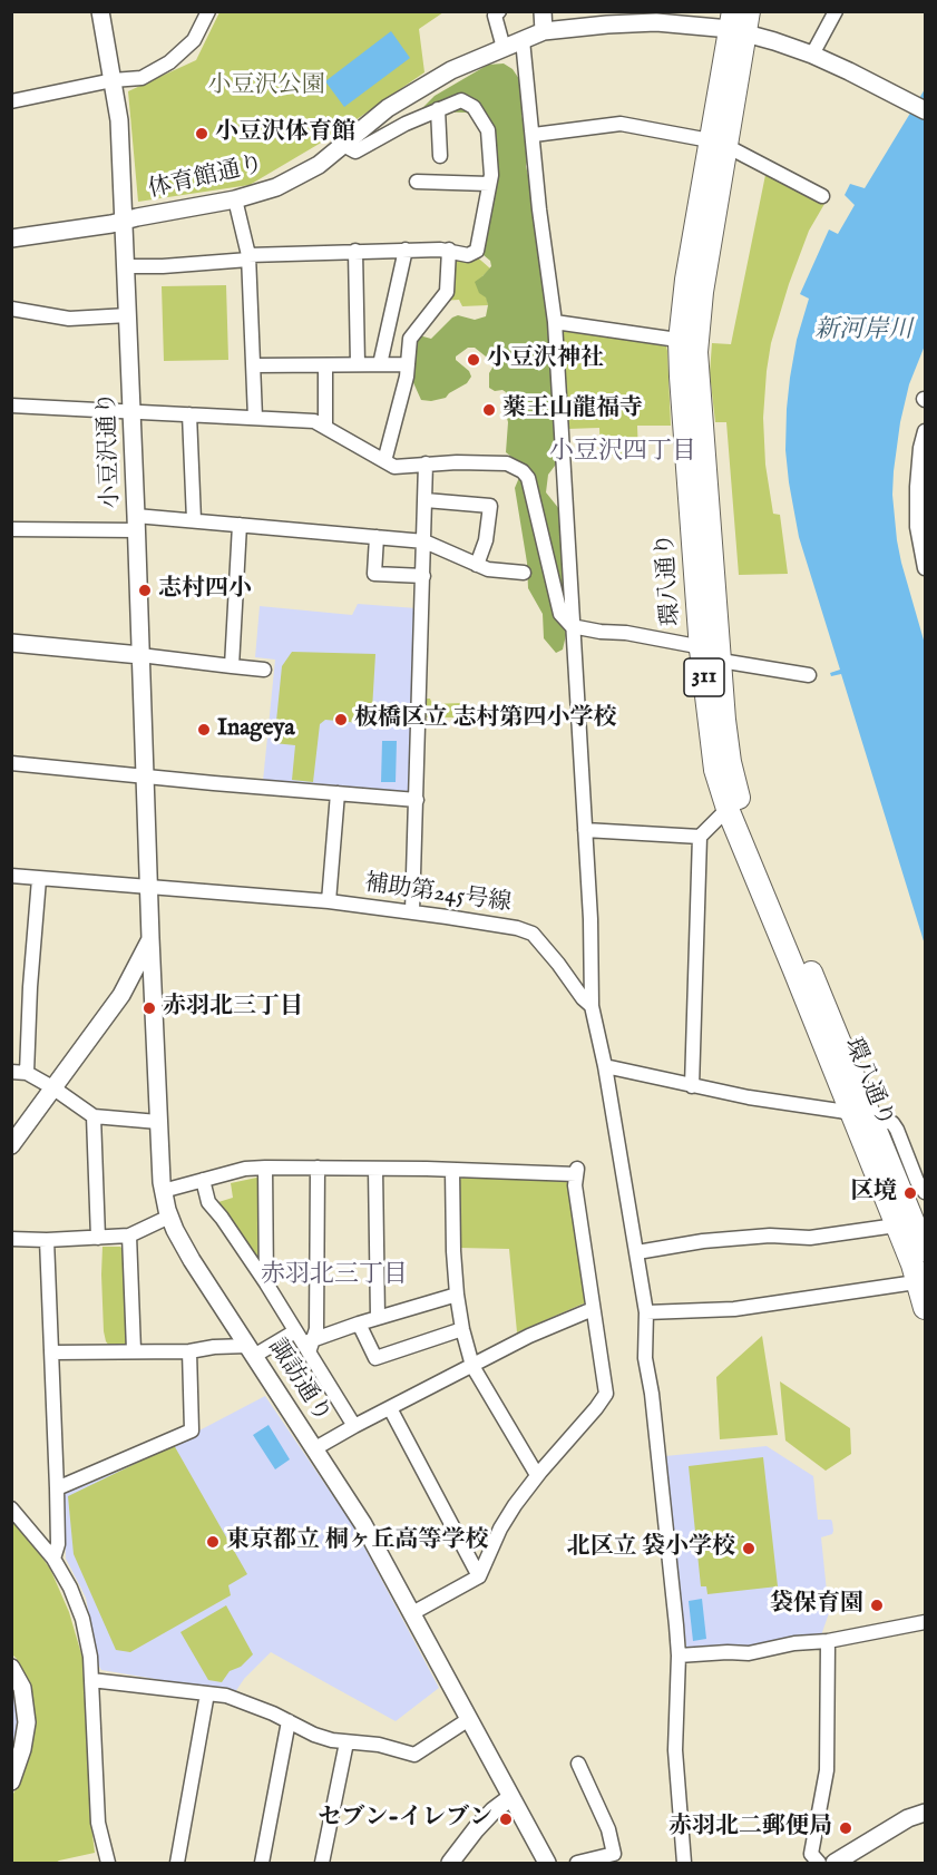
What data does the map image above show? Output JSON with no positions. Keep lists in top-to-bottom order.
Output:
{
  "streets": {
    "main road": ["環八通り", "311"],
    "street": [
      "体育館通り",
      "小豆沢通り",
      "補助第245号線",
      "諏訪通り"
    ]
  },
  "crossings": [
    ["体育館通り", "小豆沢通り"],
    ["体育館通り", "環八通り"],
    ["小豆沢通り", "補助第245号線"],
    ["小豆沢通り", "諏訪通り"],
    ["補助第245号線", "諏訪通り"]
  ],
  "districts": ["小豆沢四丁目", "赤羽北三丁目"],
  "water": ["新河岸川"],
  "parks": ["小豆沢公園"],
  "places": [
    "小豆沢体育館",
    "小豆沢神社",
    "薬王山龍福寺",
    "志村四小",
    "板橋区立 志村第四小学校",
    "Inageya",
    "赤羽北三丁目",
    "区境",
    "東京都立 桐ヶ丘高等学校",
    "北区立 袋小学校",
    "袋保育園",
    "セブン-イレブン",
    "赤羽北二郵便局"
  ]
}
